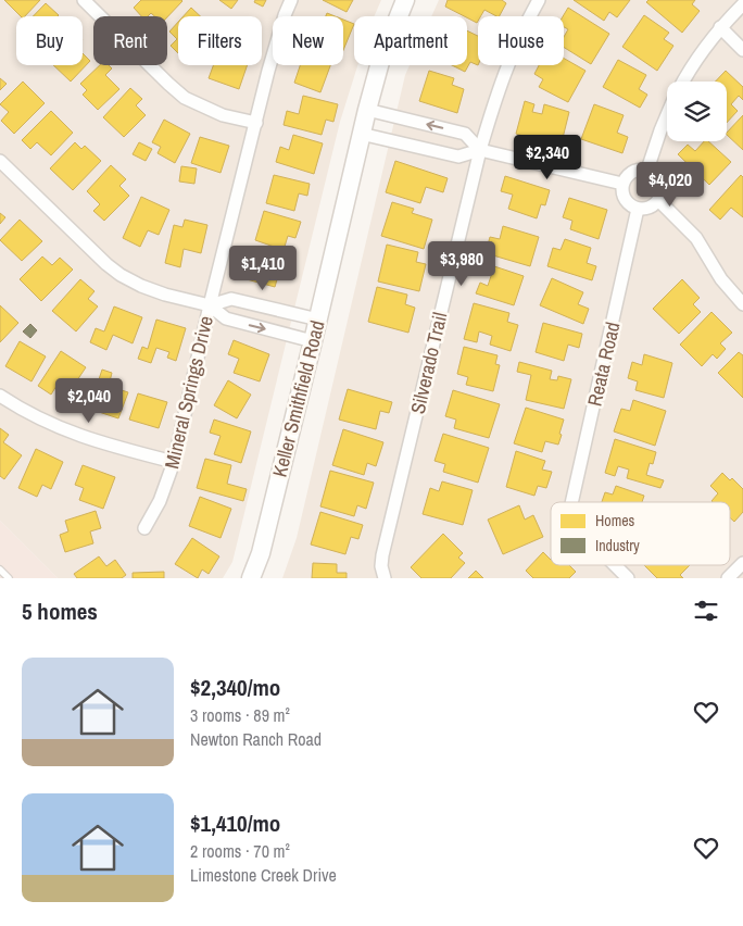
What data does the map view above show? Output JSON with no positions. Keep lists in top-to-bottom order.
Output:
{
  "streets": {
    "main road": ["Keller Smithfield Road"],
    "street": ["Silverado Trail", "Reata Road", "Mineral Springs Drive"]
  },
  "legend": ["Homes", "Industry"],
  "page": {
    "chip": [
      "Buy",
      "Rent",
      "Filters",
      "New",
      "Apartment",
      "House"
    ],
    "price": [
      "$2,340",
      "$4,020",
      "$3,980",
      "$1,410",
      "$2,040"
    ],
    "heading": "5 homes",
    "list": [
      {
        "name": "$2,340/mo",
        "note": "3 rooms · 89 m² · Newton Ranch Road"
      },
      {
        "name": "$1,410/mo",
        "note": "2 rooms · 70 m² · Limestone Creek Drive"
      }
    ]
  }
}
